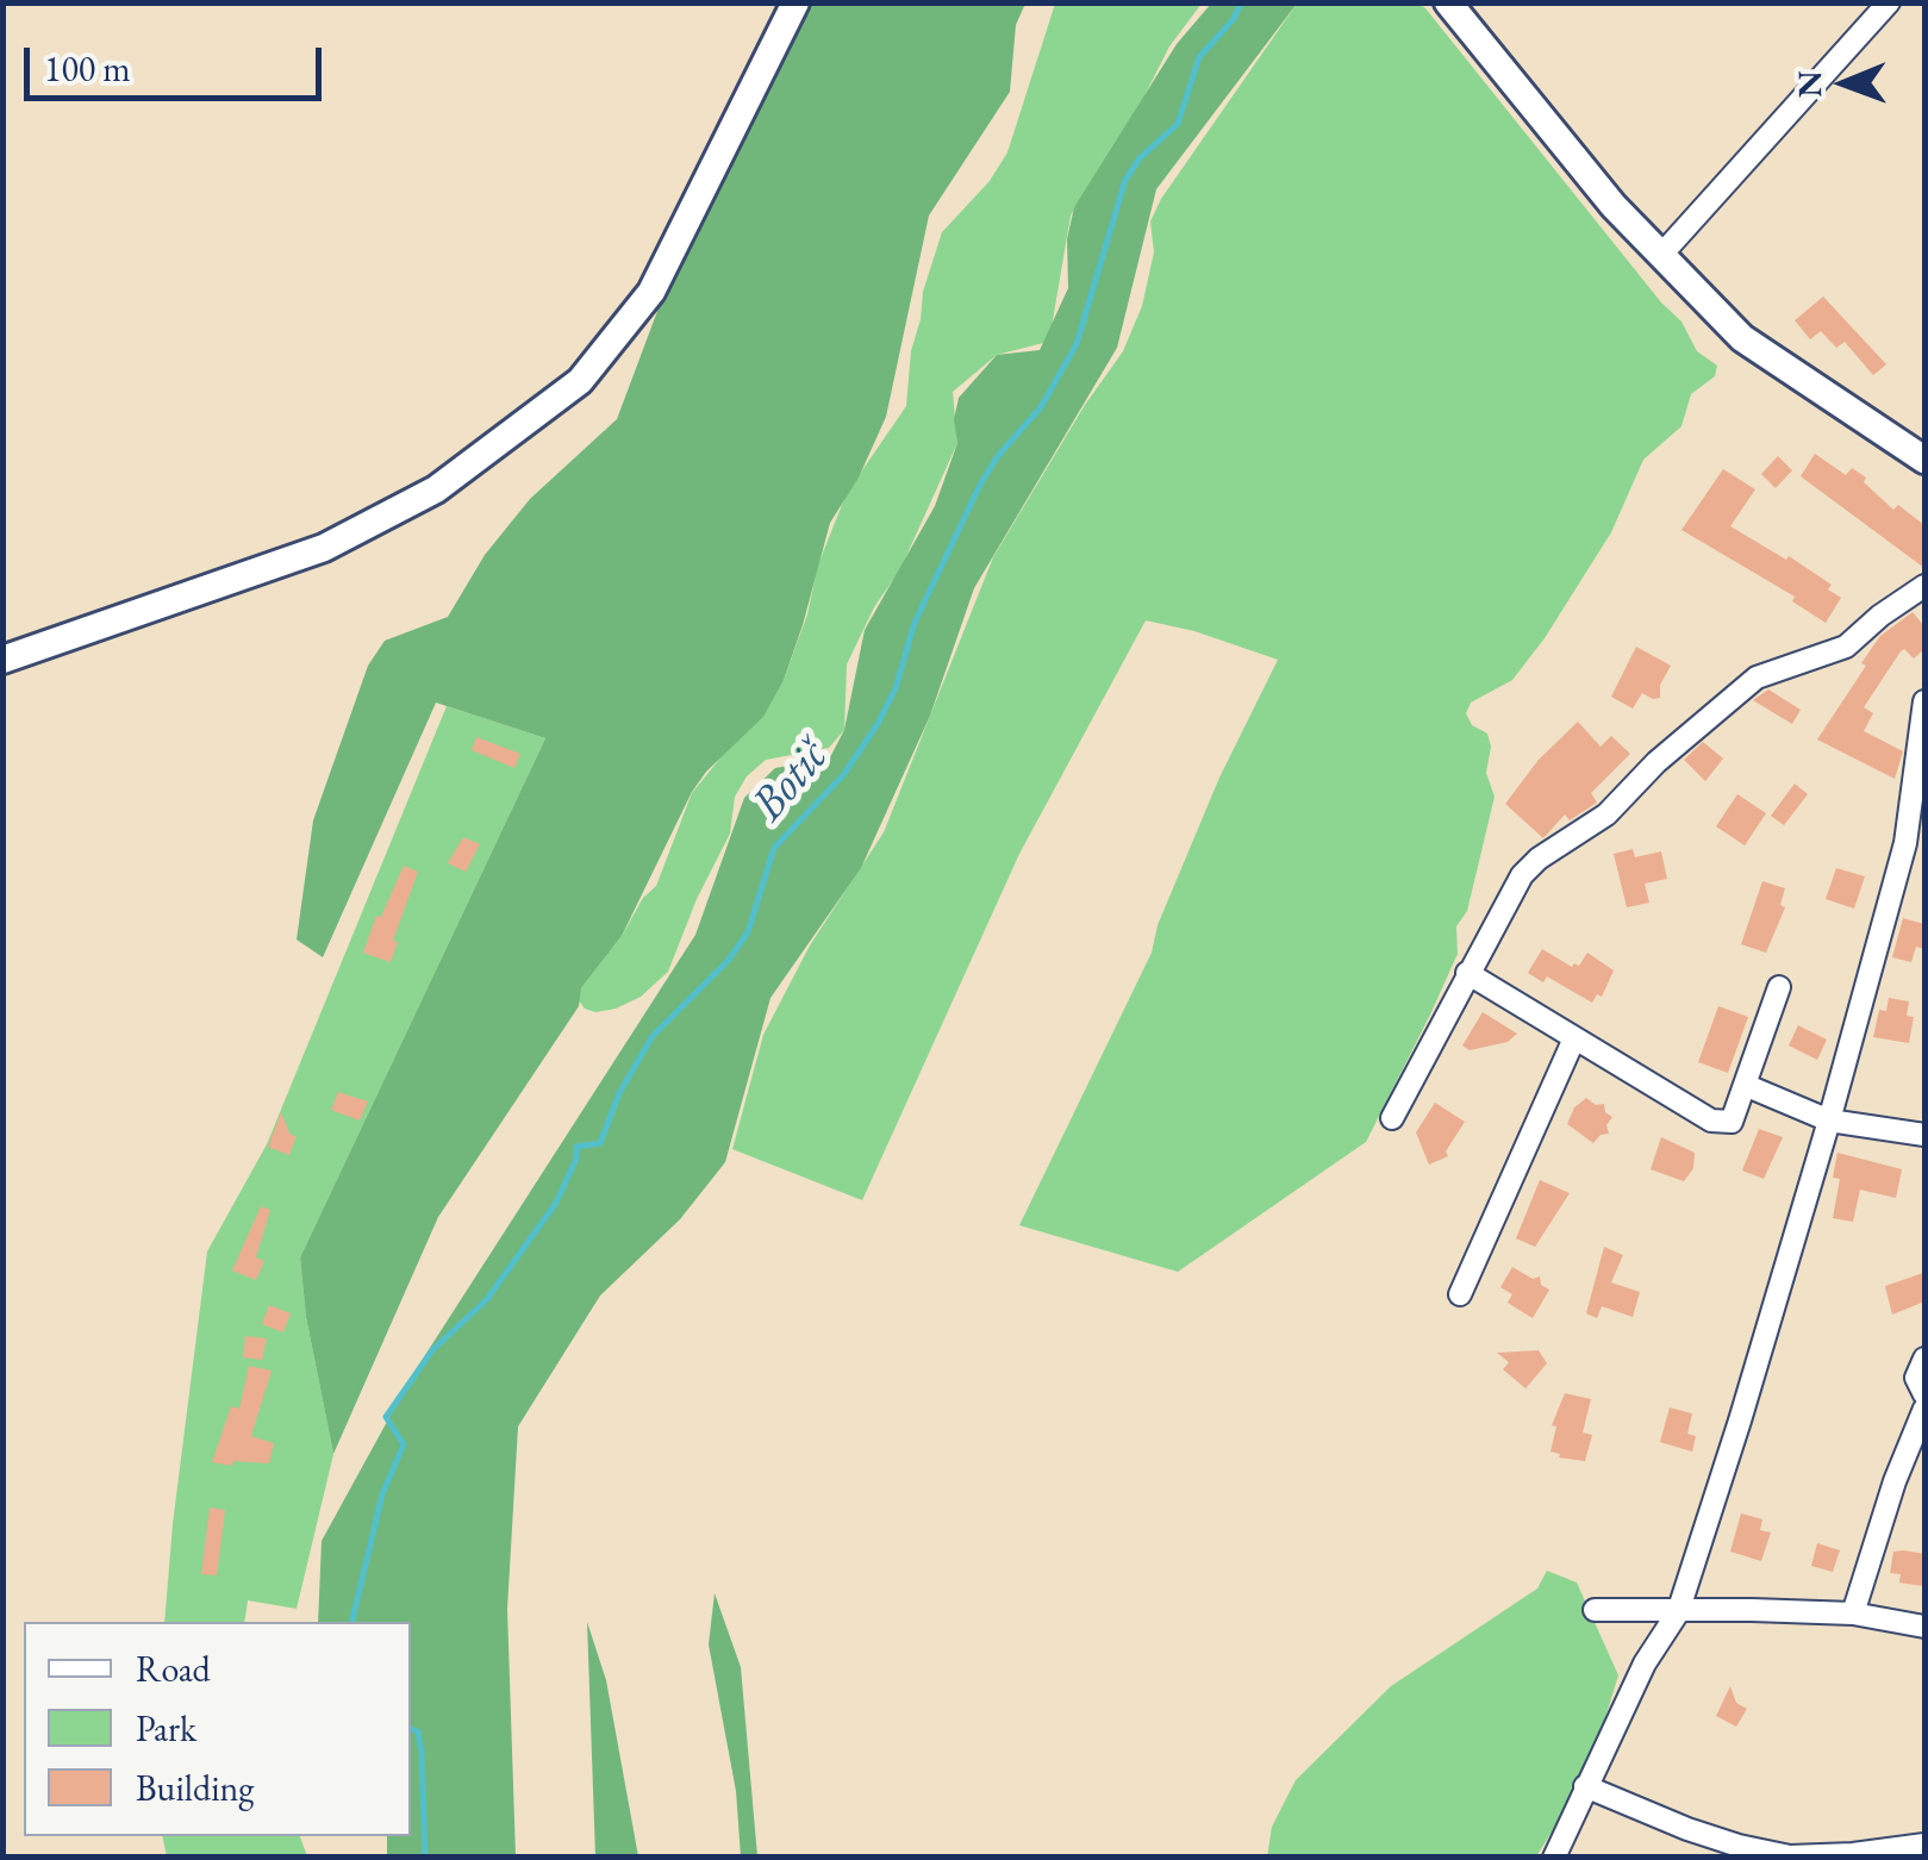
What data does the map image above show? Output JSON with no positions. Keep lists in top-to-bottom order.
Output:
{
  "water": ["Botič"],
  "legend": ["Road", "Park", "Building"],
  "scale_bar": "100 m",
  "north": "left"
}
